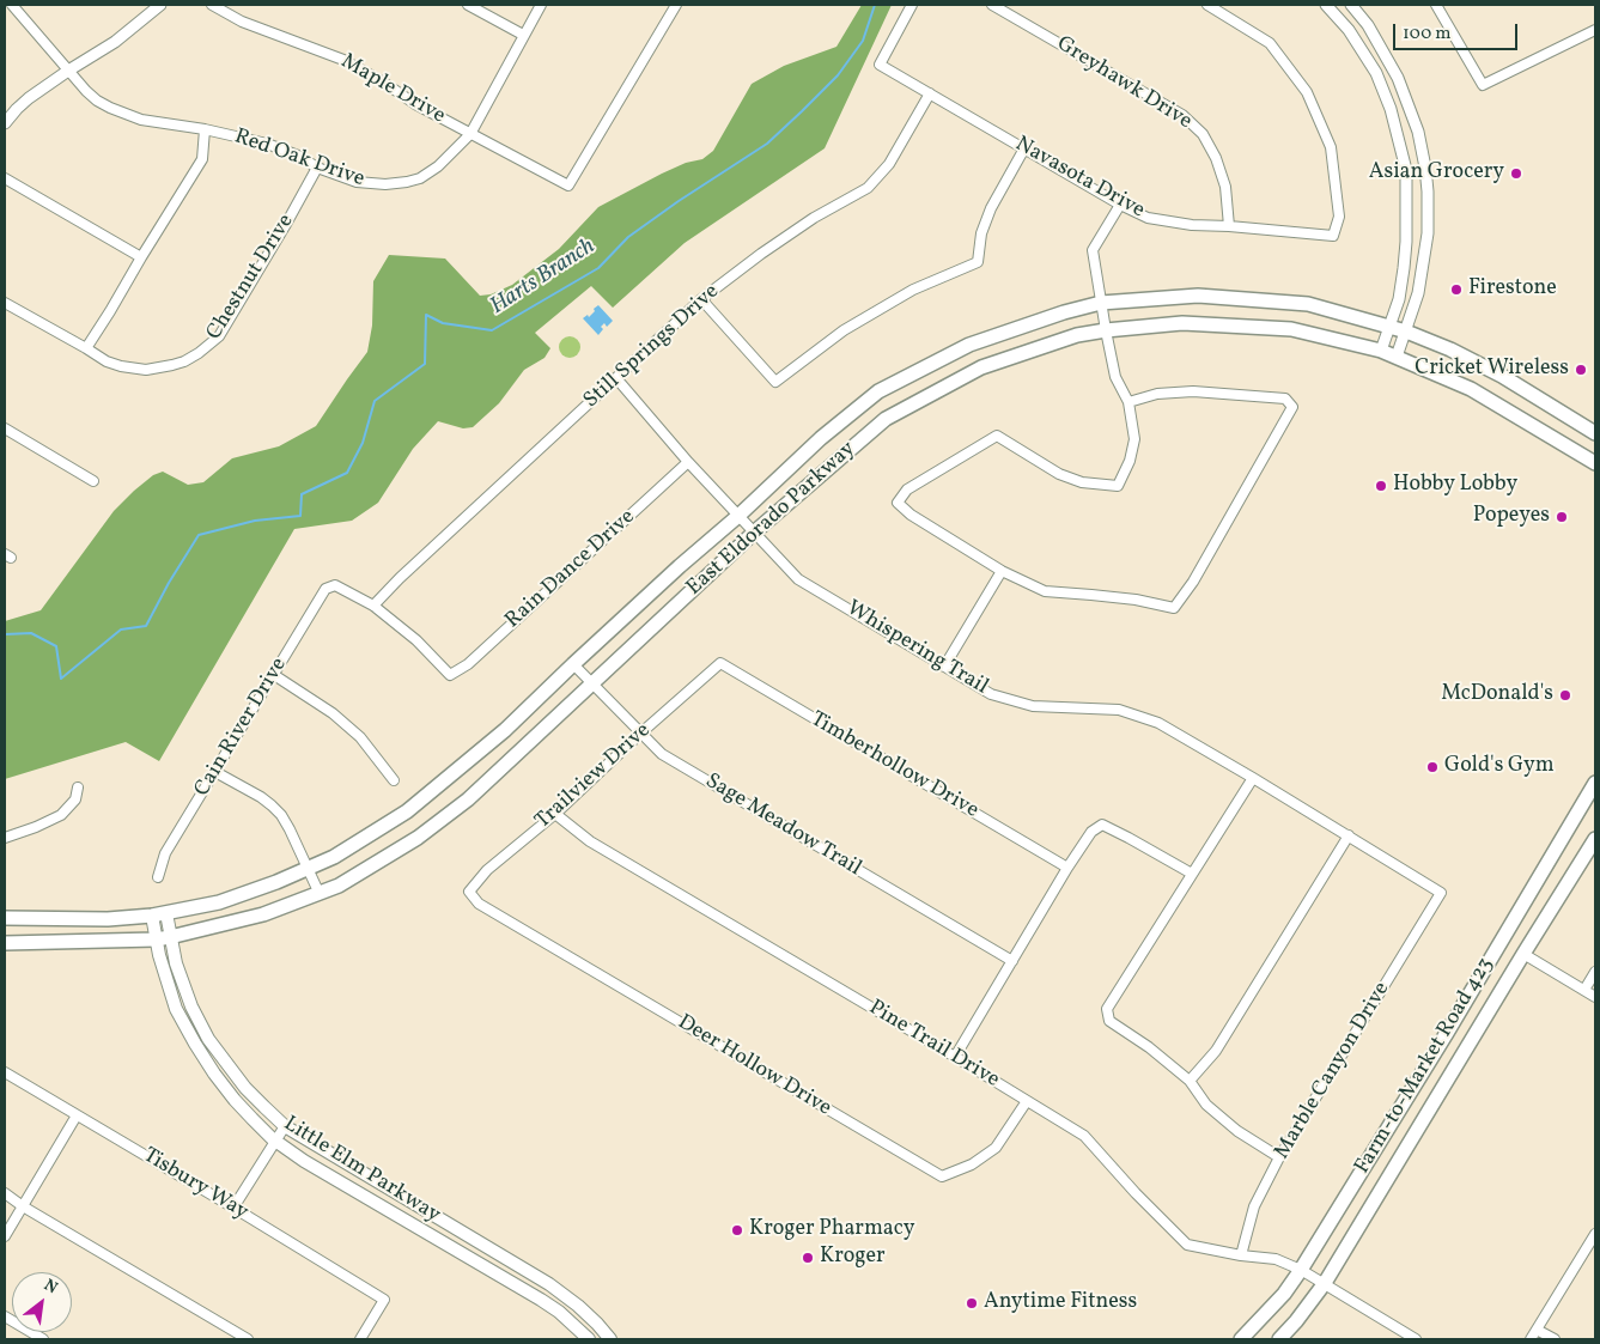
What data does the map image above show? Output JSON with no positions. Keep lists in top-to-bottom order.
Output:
{
  "streets": {
    "main road": ["East Eldorado Parkway", "Farm-to-Market Road 423", "Little Elm Parkway"],
    "street": [
      "Greyhawk Drive",
      "Maple Drive",
      "Red Oak Drive",
      "Navasota Drive",
      "Chestnut Drive",
      "Still Springs Drive",
      "Rain Dance Drive",
      "Whispering Trail",
      "Cain River Drive",
      "Timberhollow Drive",
      "Trailview Drive",
      "Sage Meadow Trail",
      "Pine Trail Drive",
      "Deer Hollow Drive",
      "Marble Canyon Drive",
      "Tisbury Way"
    ]
  },
  "crossings": [
    ["Greyhawk Drive", "Navasota Drive"],
    ["Maple Drive", "Red Oak Drive"],
    ["Red Oak Drive", "Chestnut Drive"],
    ["Navasota Drive", "Still Springs Drive"],
    ["Still Springs Drive", "Rain Dance Drive"],
    ["Still Springs Drive", "Whispering Trail"],
    ["Still Springs Drive", "Cain River Drive"],
    ["East Eldorado Parkway", "Whispering Trail"],
    ["East Eldorado Parkway", "Sage Meadow Trail"],
    ["East Eldorado Parkway", "Little Elm Parkway"],
    ["Rain Dance Drive", "Whispering Trail"],
    ["Rain Dance Drive", "Cain River Drive"],
    ["Whispering Trail", "Marble Canyon Drive"],
    ["Timberhollow Drive", "Trailview Drive"],
    ["Trailview Drive", "Sage Meadow Trail"],
    ["Trailview Drive", "Pine Trail Drive"],
    ["Trailview Drive", "Deer Hollow Drive"],
    ["Pine Trail Drive", "Deer Hollow Drive"],
    ["Pine Trail Drive", "Farm-to-Market Road 423"],
    ["Pine Trail Drive", "Marble Canyon Drive"]
  ],
  "water": ["Harts Branch"],
  "places": [
    "Asian Grocery",
    "Firestone",
    "Cricket Wireless",
    "Hobby Lobby",
    "Popeyes",
    "McDonald's",
    "Gold's Gym",
    "Kroger Pharmacy",
    "Kroger",
    "Anytime Fitness"
  ],
  "scale_bar": "100 m",
  "north": "top right"
}
